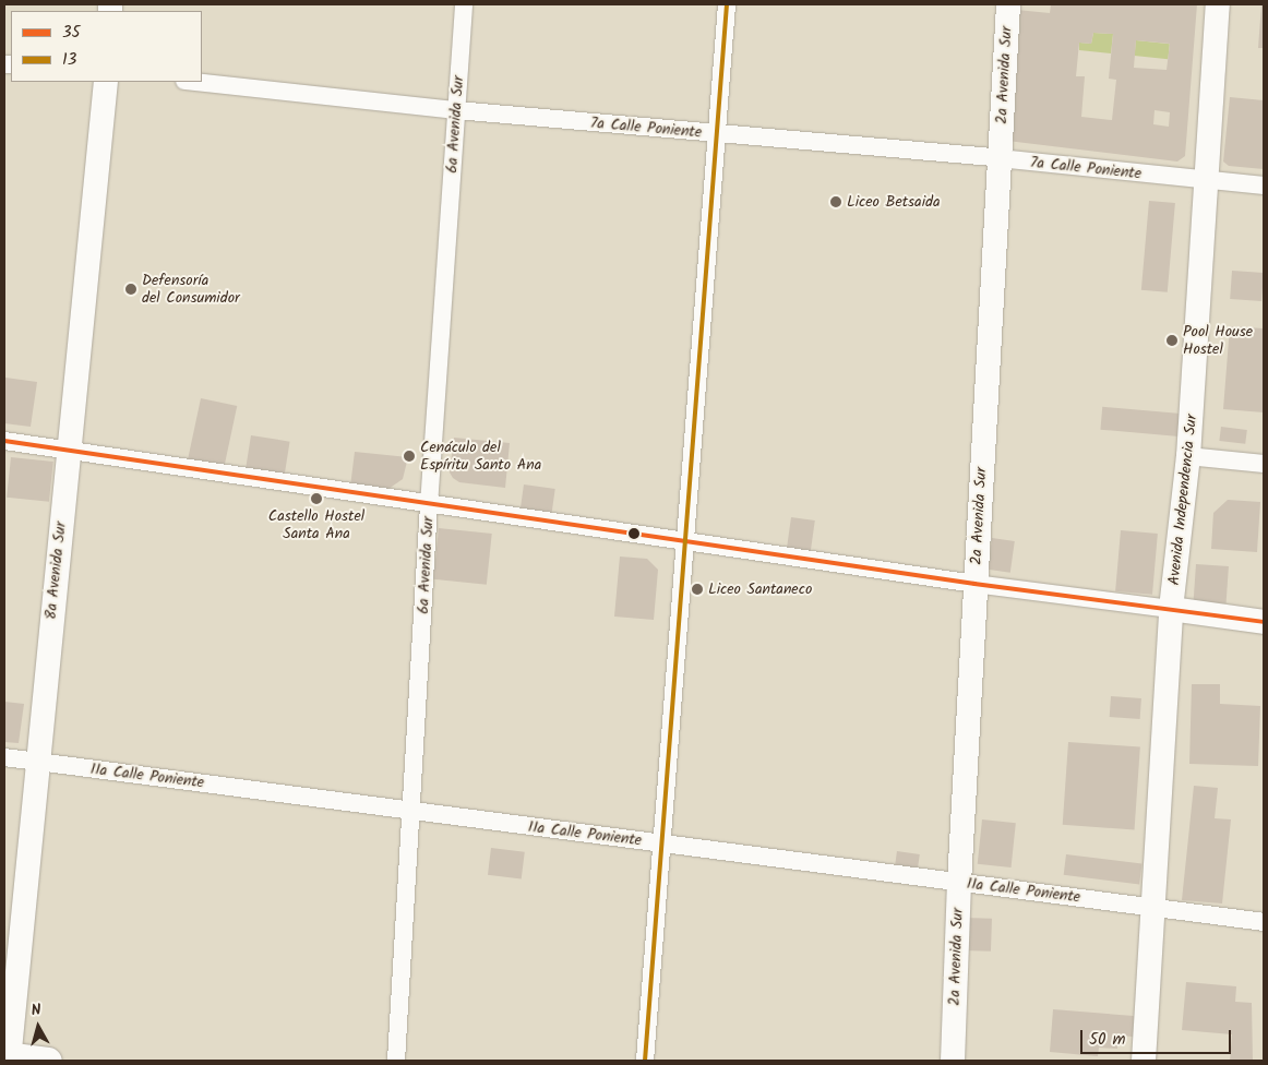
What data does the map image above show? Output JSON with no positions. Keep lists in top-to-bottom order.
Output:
{
  "streets": {
    "main road": ["2a Avenida Sur", "Avenida Independencia Sur", "8a Avenida Sur"],
    "street": ["6a Avenida Sur", "7a Calle Poniente", "11a Calle Poniente"]
  },
  "crossings": [
    ["2a Avenida Sur", "7a Calle Poniente"],
    ["2a Avenida Sur", "11a Calle Poniente"],
    ["6a Avenida Sur", "7a Calle Poniente"],
    ["6a Avenida Sur", "11a Calle Poniente"],
    ["7a Calle Poniente", "Avenida Independencia Sur"],
    ["Avenida Independencia Sur", "11a Calle Poniente"],
    ["8a Avenida Sur", "11a Calle Poniente"]
  ],
  "places": [
    "Liceo Betsaida",
    "Defensoría del Consumidor",
    "Pool House Hostel",
    "Cenáculo del Espíritu Santo Ana",
    "Castello Hostel Santa Ana",
    "Liceo Santaneco"
  ],
  "lines": ["transit line 13", "transit line 35"],
  "legend": ["35", "13"],
  "scale_bar": "50 m",
  "north": "top"
}
